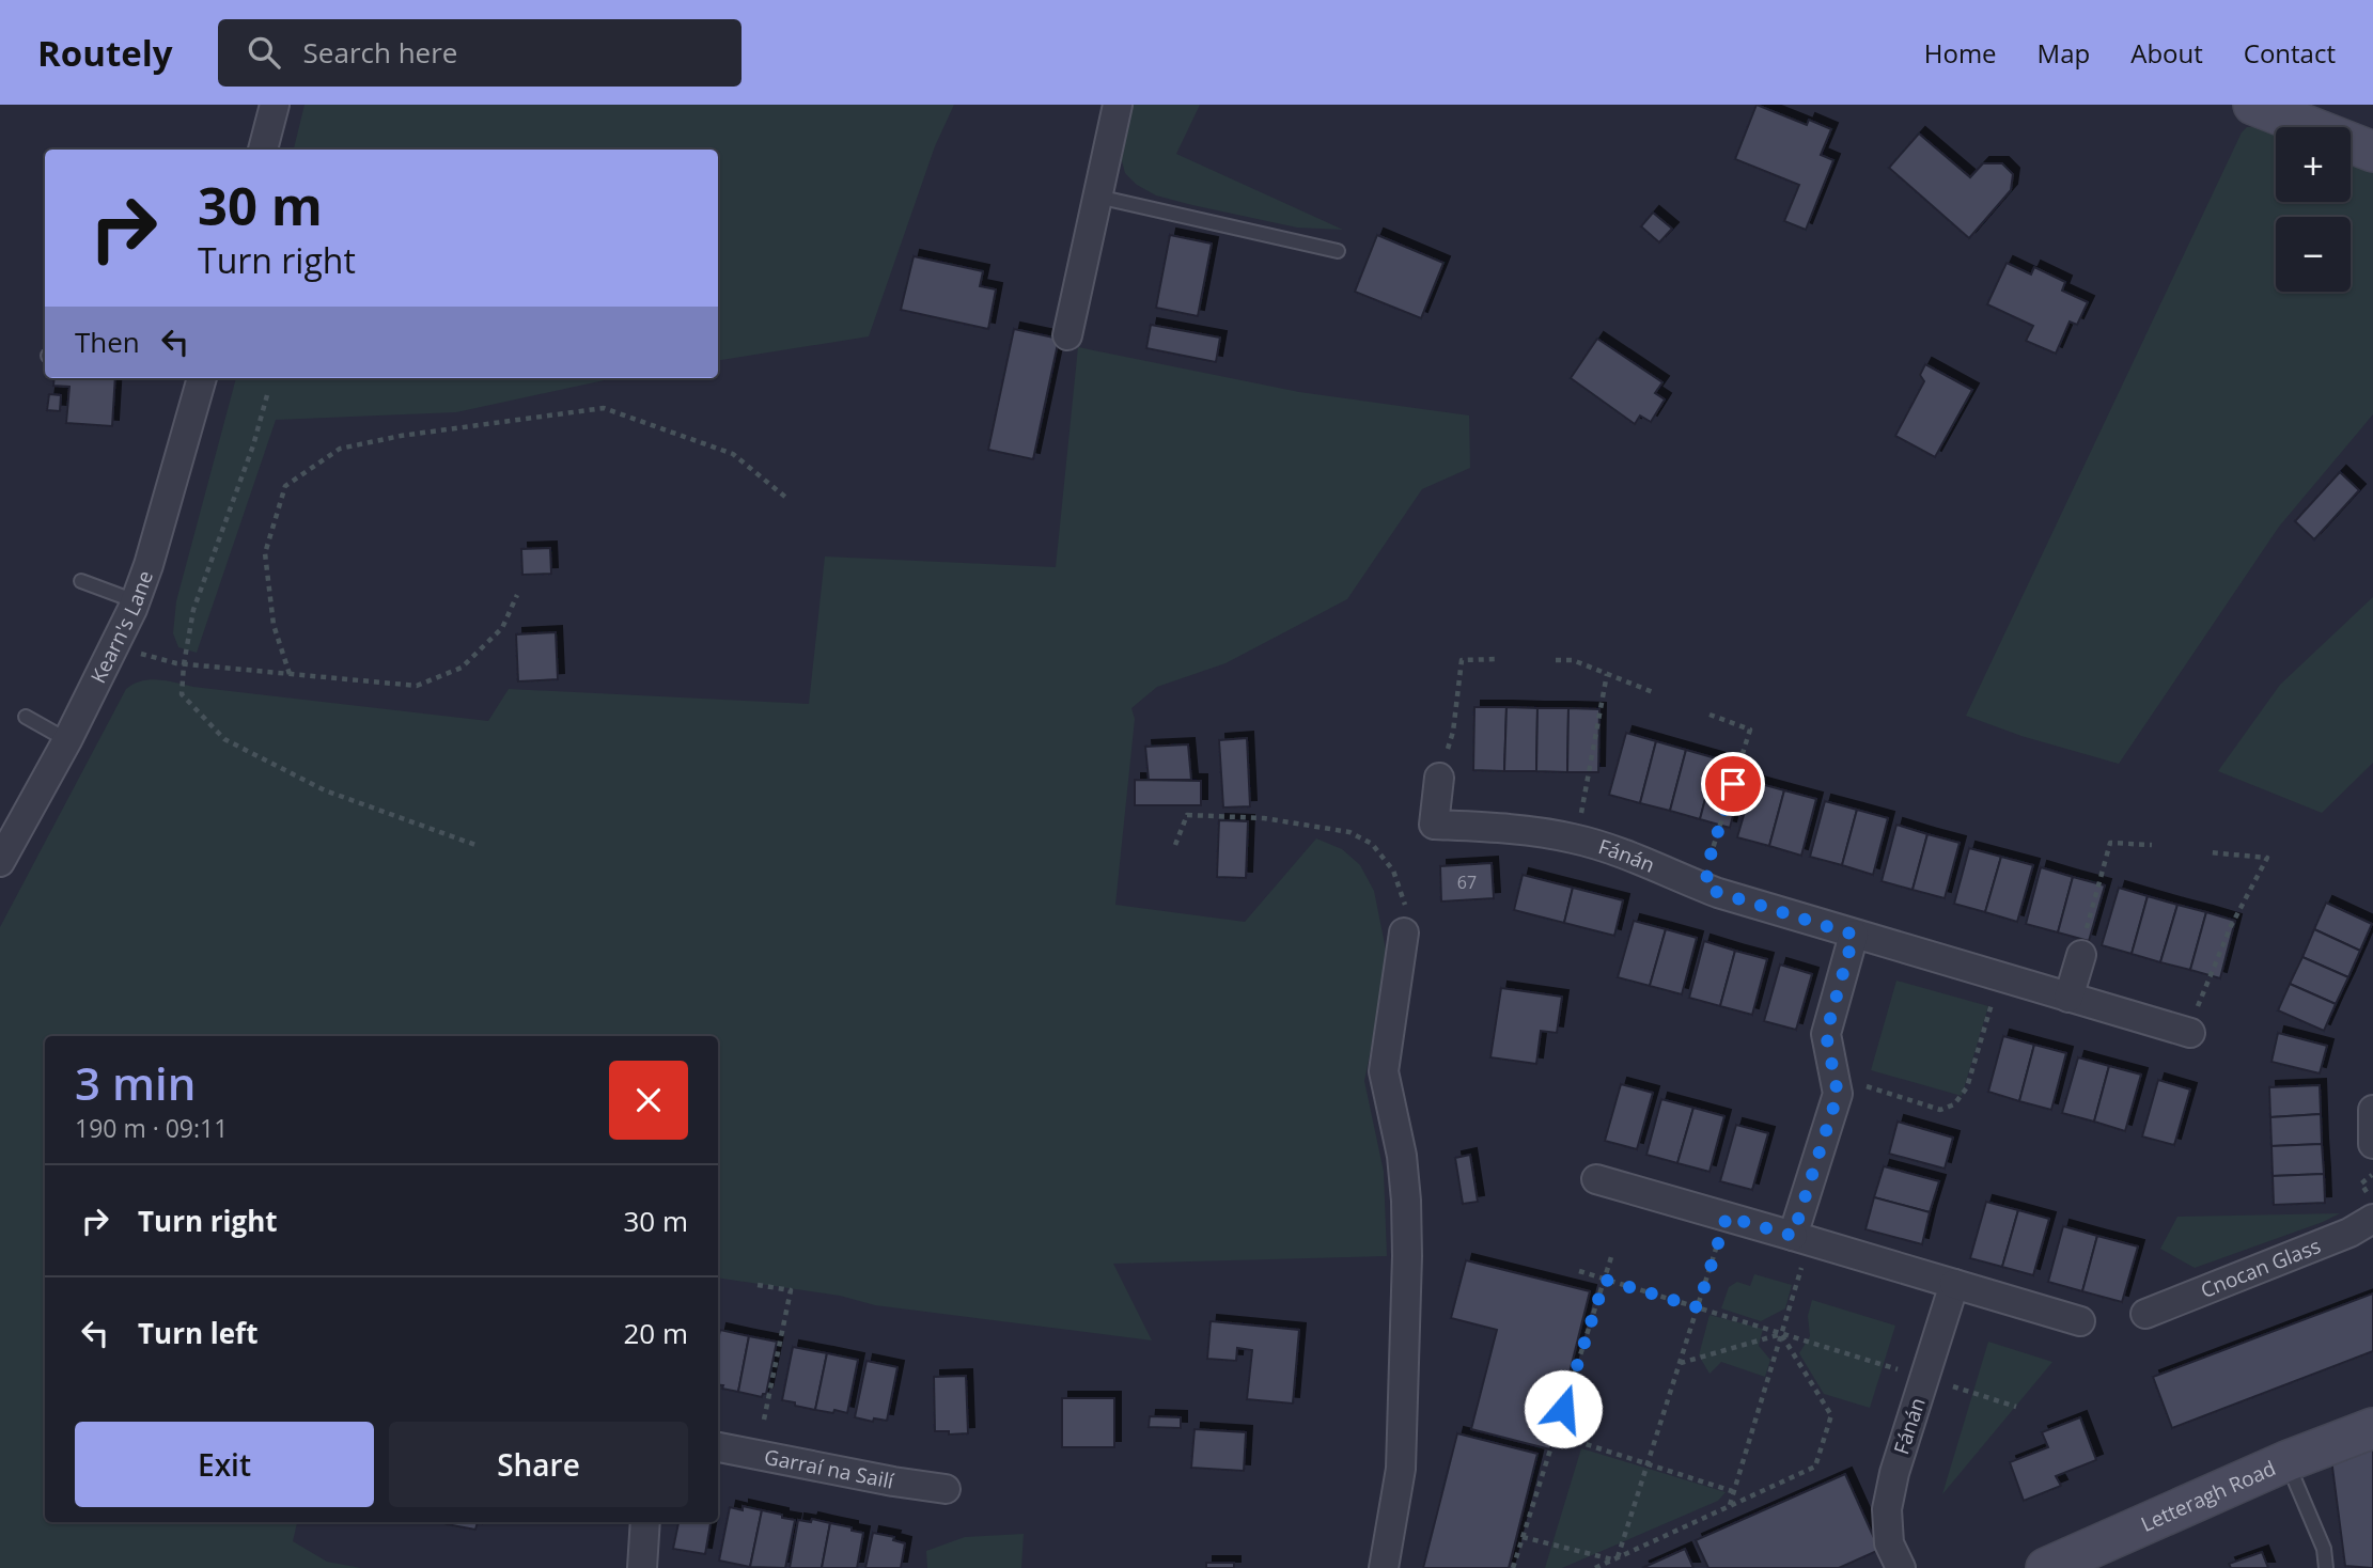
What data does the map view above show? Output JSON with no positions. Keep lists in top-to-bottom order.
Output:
{
  "streets": {
    "street": [
      "Kearn's Lane",
      "Fánán",
      "Cnocan Glass",
      "Garraí na Sailí",
      "Letteragh Road"
    ]
  },
  "house_numbers": ["67"],
  "page": {
    "header": "Routely",
    "search": "Search here",
    "nav": [
      "Home",
      "Map",
      "About",
      "Contact"
    ],
    "map_buttons": ["+", "−"],
    "turn": ["30 m", "Turn right"],
    "then": "Then",
    "heading": ["3 min", "190 m · 09:11"],
    "list": [
      {
        "name": "Turn right",
        "value": "30 m"
      },
      {
        "name": "Turn left",
        "value": "20 m"
      }
    ],
    "buttons": ["Exit", "Share"]
  }
}
